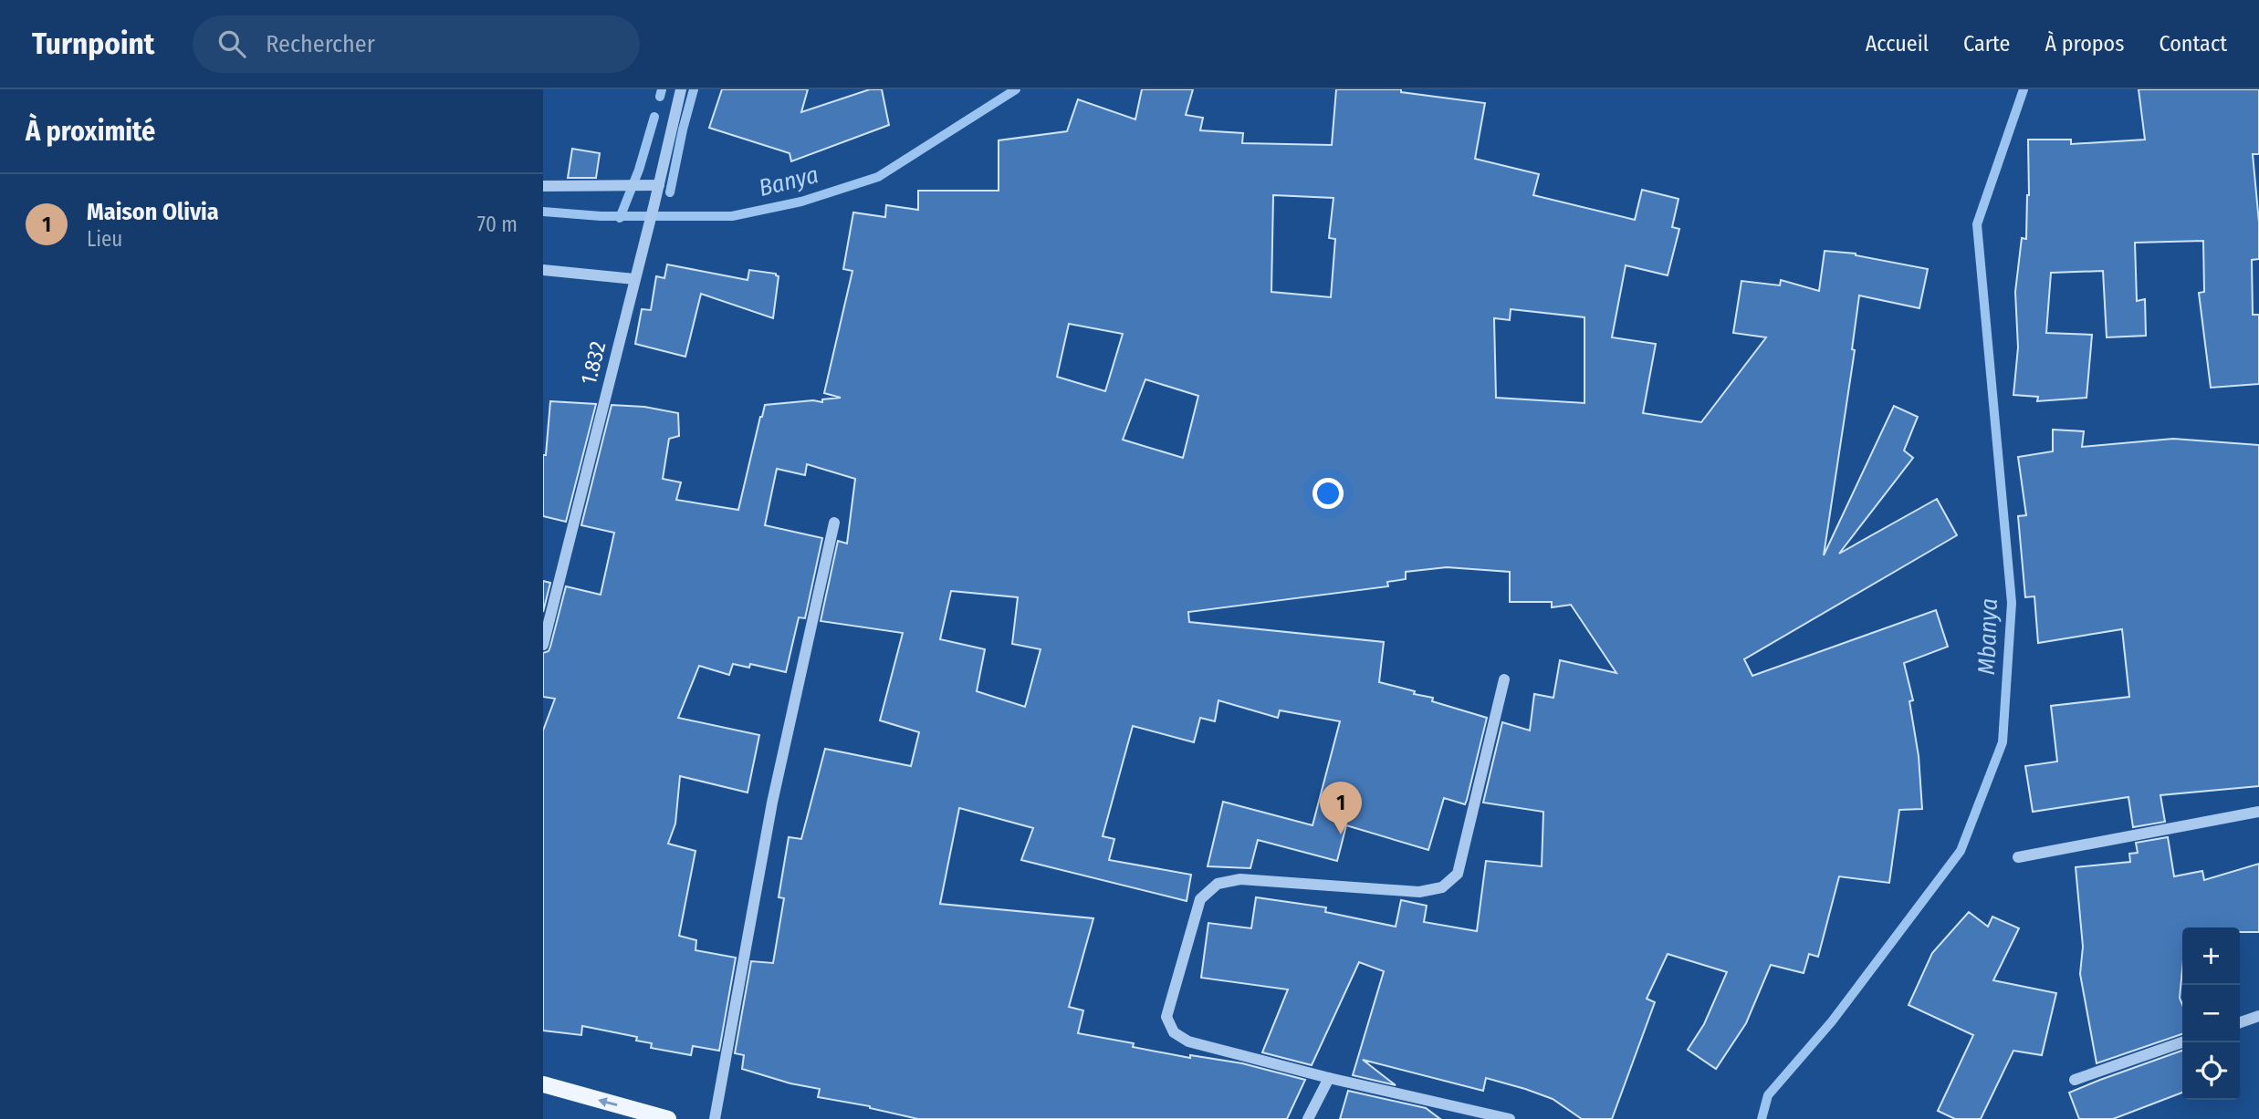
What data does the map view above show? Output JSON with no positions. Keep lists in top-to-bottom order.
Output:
{
  "streets": {
    "street": ["1.832"]
  },
  "water": ["Banya", "Mbanya"],
  "page": {
    "header": "Turnpoint",
    "search": "Rechercher",
    "nav": [
      "Accueil",
      "Carte",
      "À propos",
      "Contact"
    ],
    "heading": "À proximité",
    "list": [
      {
        "mark": "1",
        "name": "Maison Olivia",
        "note": "Lieu",
        "value": "70 m"
      }
    ],
    "pins": "1",
    "map_buttons": ["+", "−"]
  }
}
